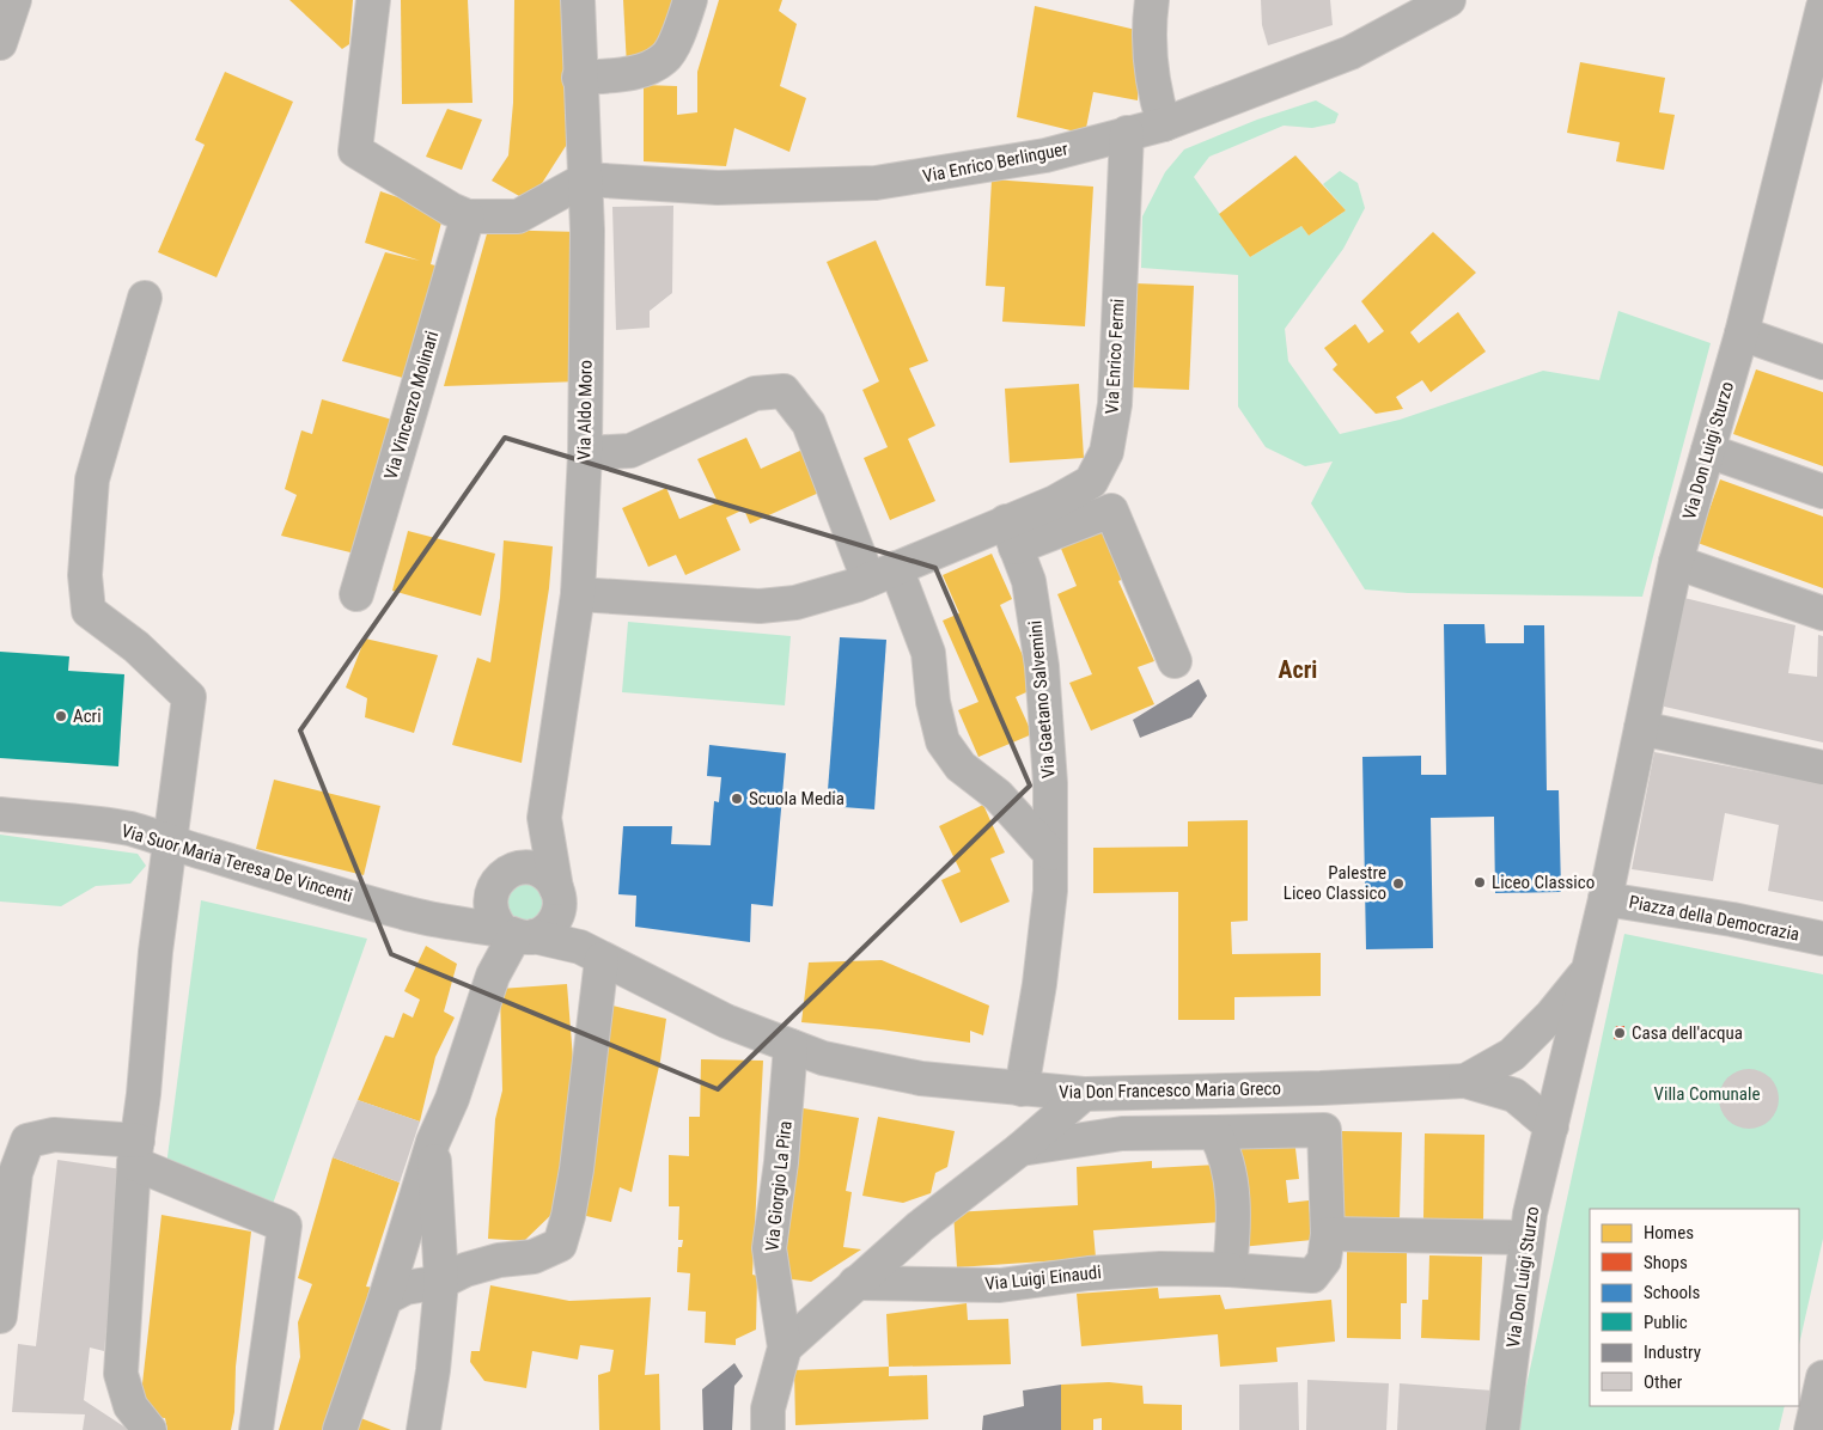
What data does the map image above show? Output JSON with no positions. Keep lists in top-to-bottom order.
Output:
{
  "streets": {
    "street": [
      "Via Enrico Berlinguer",
      "Via Enrico Fermi",
      "Via Vincenzo Molinari",
      "Via Aldo Moro",
      "Via Don Luigi Sturzo",
      "Via Gaetano Salvemini",
      "Via Suor Maria Teresa De Vincenti",
      "Piazza della Democrazia",
      "Via Don Francesco Maria Greco",
      "Via Giorgio La Pira",
      "Via Luigi Einaudi"
    ]
  },
  "crossings": [
    ["Via Enrico Berlinguer", "Via Enrico Fermi"],
    ["Via Enrico Berlinguer", "Via Aldo Moro"],
    ["Via Enrico Fermi", "Via Gaetano Salvemini"],
    ["Via Aldo Moro", "Via Suor Maria Teresa De Vincenti"],
    ["Via Aldo Moro", "Via Don Francesco Maria Greco"],
    ["Via Don Luigi Sturzo", "Piazza della Democrazia"],
    ["Via Gaetano Salvemini", "Via Don Francesco Maria Greco"],
    ["Via Suor Maria Teresa De Vincenti", "Via Don Francesco Maria Greco"],
    ["Via Don Francesco Maria Greco", "Via Giorgio La Pira"]
  ],
  "districts": ["Acri"],
  "parks": ["Villa Comunale"],
  "places": [
    "Acri",
    "Scuola Media",
    "Liceo Classico",
    "Palestre Liceo Classico",
    "Casa dell'acqua"
  ],
  "legend": [
    "Homes",
    "Shops",
    "Schools",
    "Public",
    "Industry",
    "Other"
  ]
}
